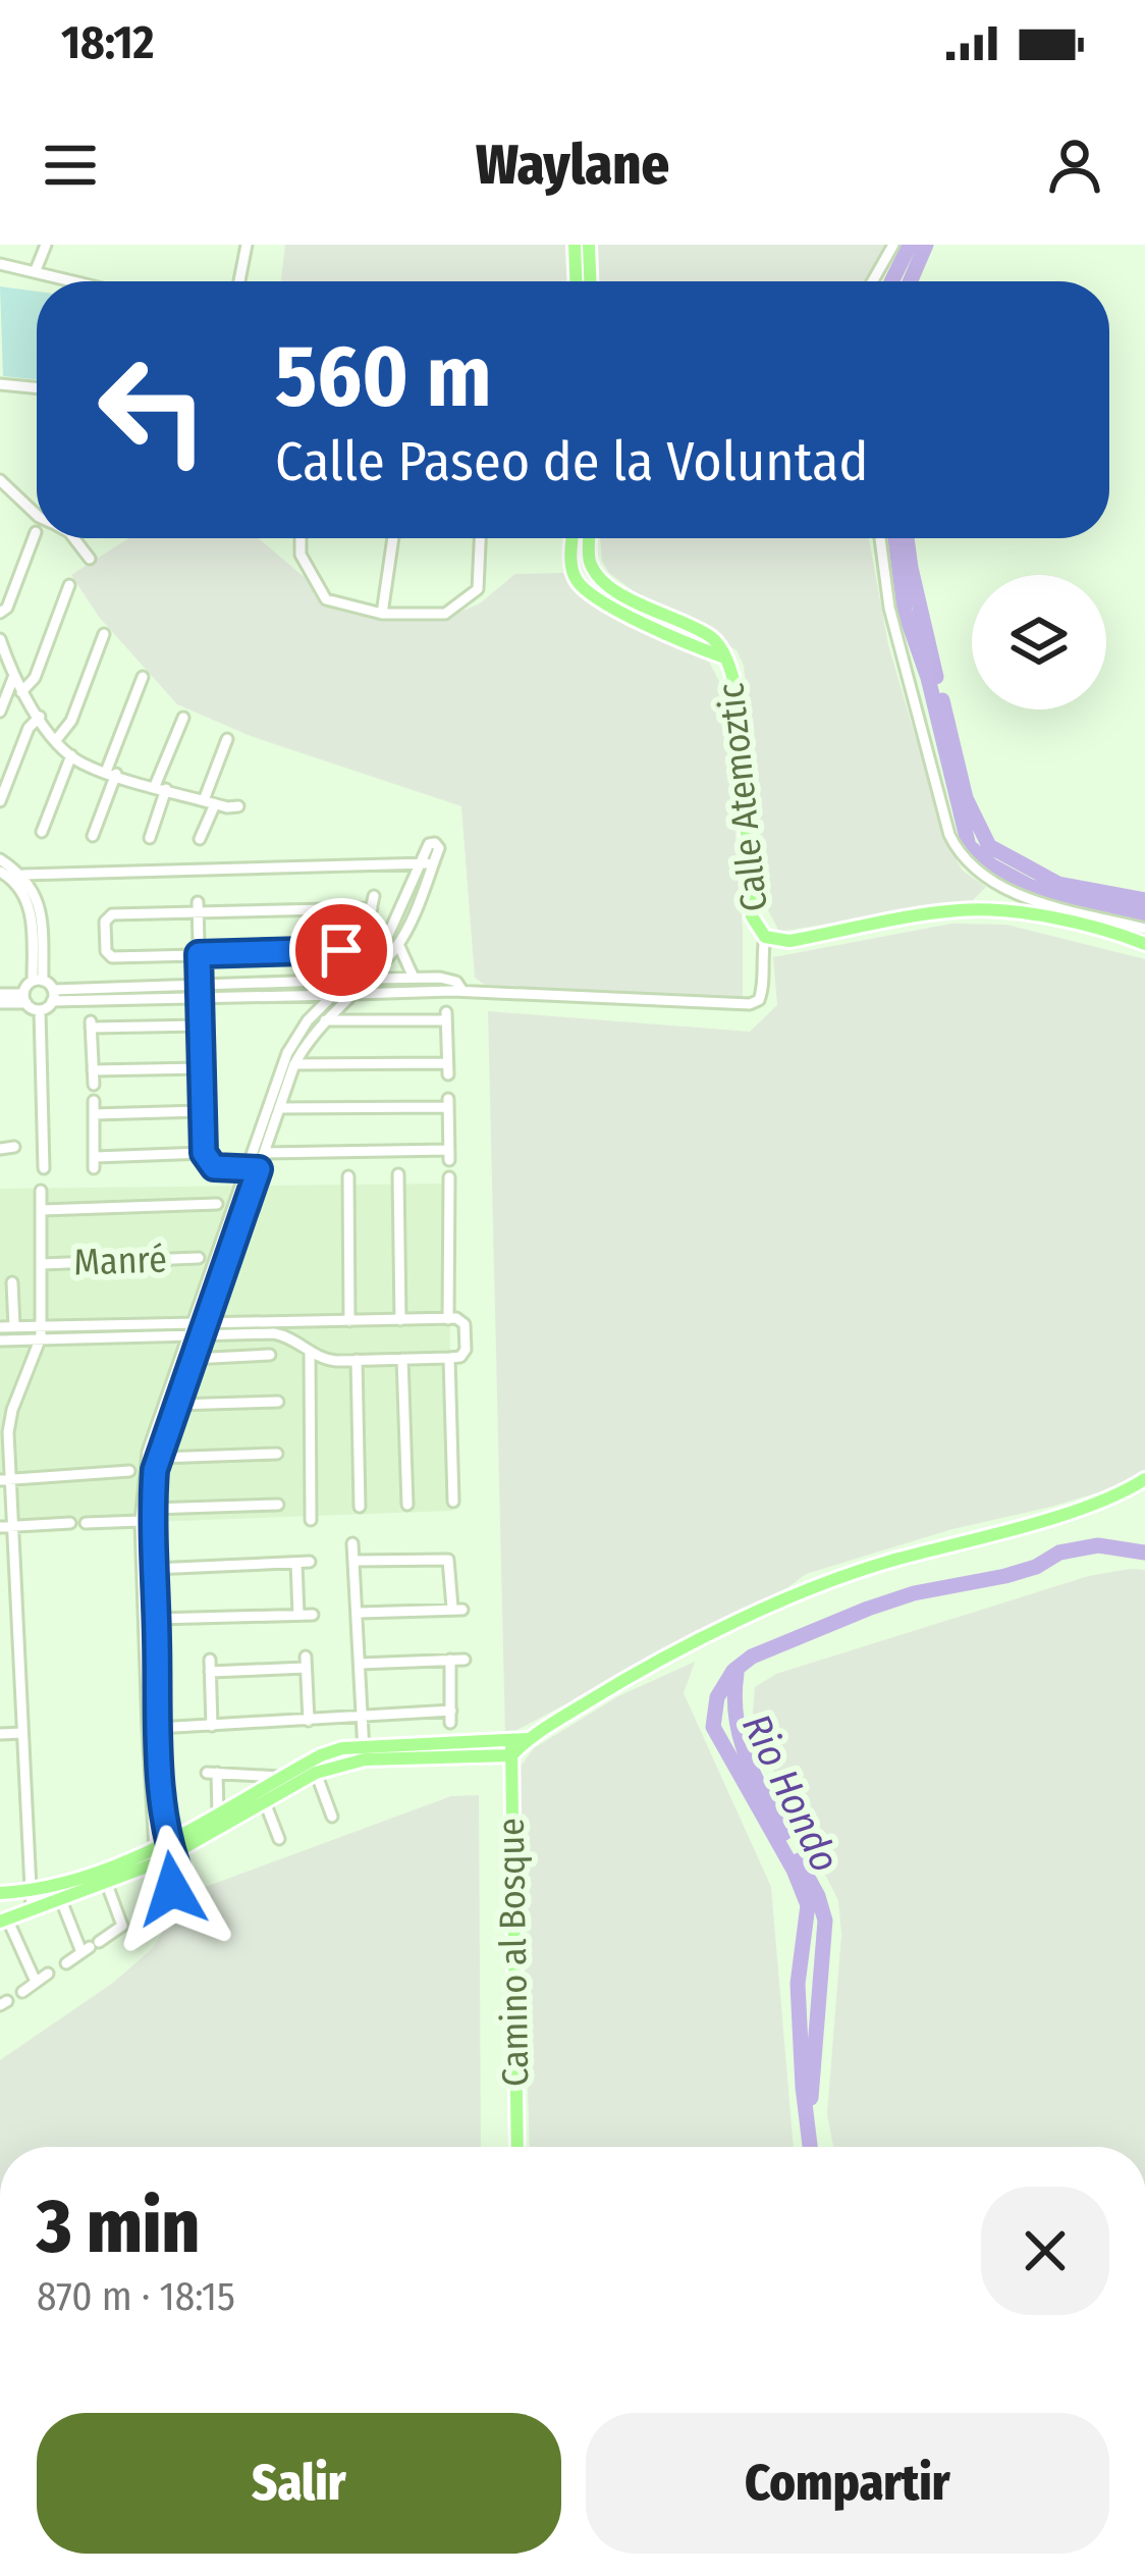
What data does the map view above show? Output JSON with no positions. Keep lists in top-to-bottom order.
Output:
{
  "streets": {
    "main road": ["Calle Atemoztic", "Camino al Bosque"],
    "street": ["Manré"]
  },
  "water": ["Rio Hondo"],
  "page": {
    "status": "18:12",
    "header": "Waylane",
    "turn": ["560 m", "Calle Paseo de la Voluntad"],
    "heading": ["3 min", "870 m · 18:15"],
    "buttons": ["Salir", "Compartir"]
  }
}
